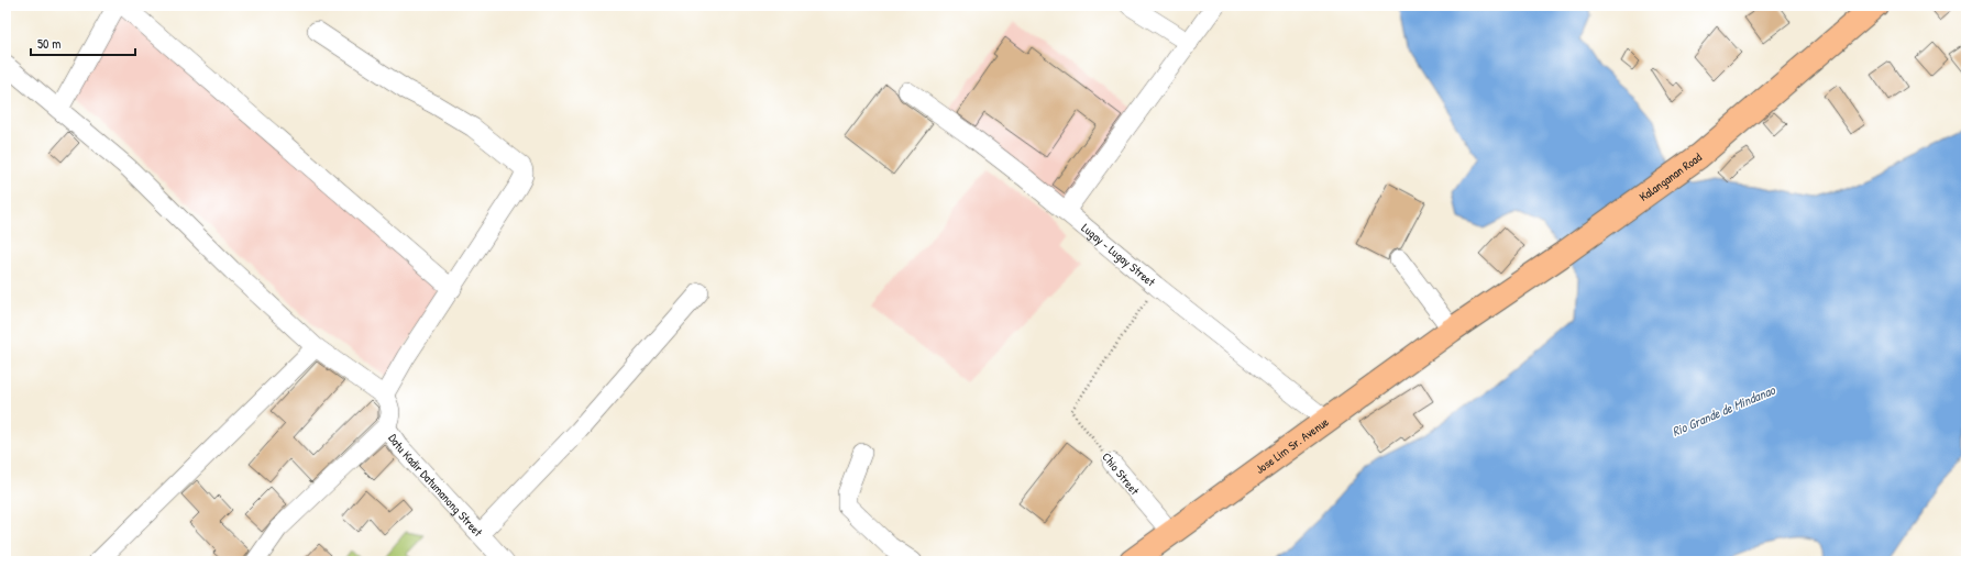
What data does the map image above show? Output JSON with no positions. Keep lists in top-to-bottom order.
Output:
{
  "streets": {
    "main road": ["Kalanganan Road", "Jose Lim Sr. Avenue"],
    "street": ["Lugay - Lugay Street", "Chio Street", "Datu Kadir Datumanong Street"]
  },
  "crossings": [
    ["Kalanganan Road", "Jose Lim Sr. Avenue"],
    ["Lugay - Lugay Street", "Jose Lim Sr. Avenue"],
    ["Lugay - Lugay Street", "Chio Street"],
    ["Jose Lim Sr. Avenue", "Chio Street"]
  ],
  "water": ["Rio Grande de Mindanao"],
  "scale_bar": "50 m"
}
